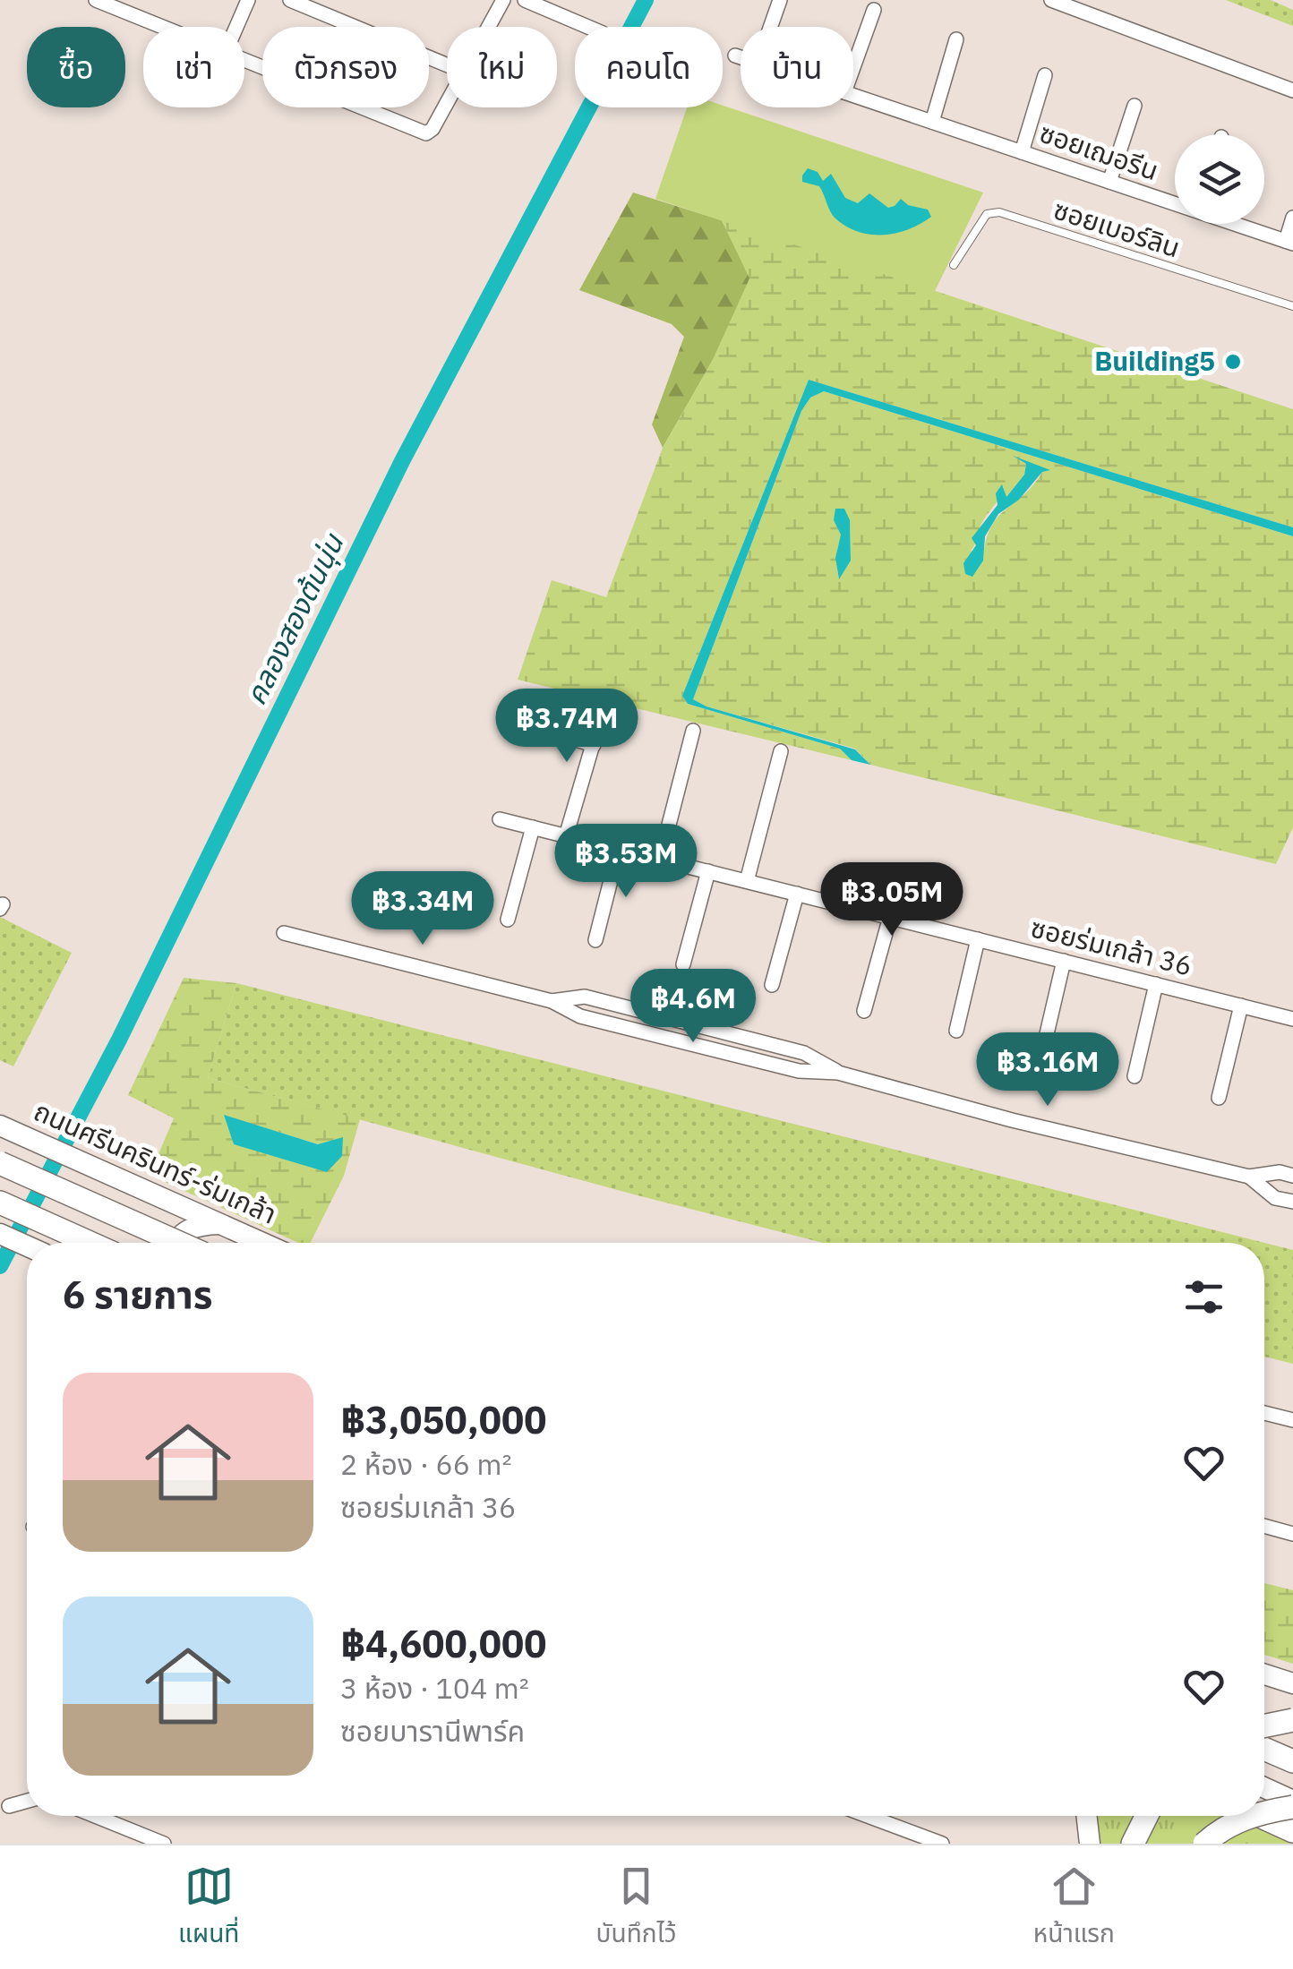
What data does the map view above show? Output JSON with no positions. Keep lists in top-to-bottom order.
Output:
{
  "streets": {
    "main road": ["ถนนศรีนครินทร์-ร่มเกล้า"],
    "street": ["ซอยเฌอรีน", "ซอยร่มเกล้า 36"],
    "lane": ["ซอยเบอร์ลิน"]
  },
  "water": ["คลองสองต้นนุ่น"],
  "places": ["Building5"],
  "page": {
    "chip": [
      "ซื้อ",
      "เช่า",
      "ตัวกรอง",
      "ใหม่",
      "คอนโด",
      "บ้าน"
    ],
    "price": [
      "฿3.74M",
      "฿3.53M",
      "฿3.05M",
      "฿3.34M",
      "฿4.6M",
      "฿3.16M"
    ],
    "heading": "6 รายการ",
    "list": [
      {
        "name": "฿3,050,000",
        "note": "2 ห้อง · 66 m² · ซอยร่มเกล้า 36"
      },
      {
        "name": "฿4,600,000",
        "note": "3 ห้อง · 104 m² · ซอยบารานีพาร์ค"
      }
    ],
    "tabs": ["แผนที่", "บันทึกไว้", "หน้าแรก"]
  }
}
